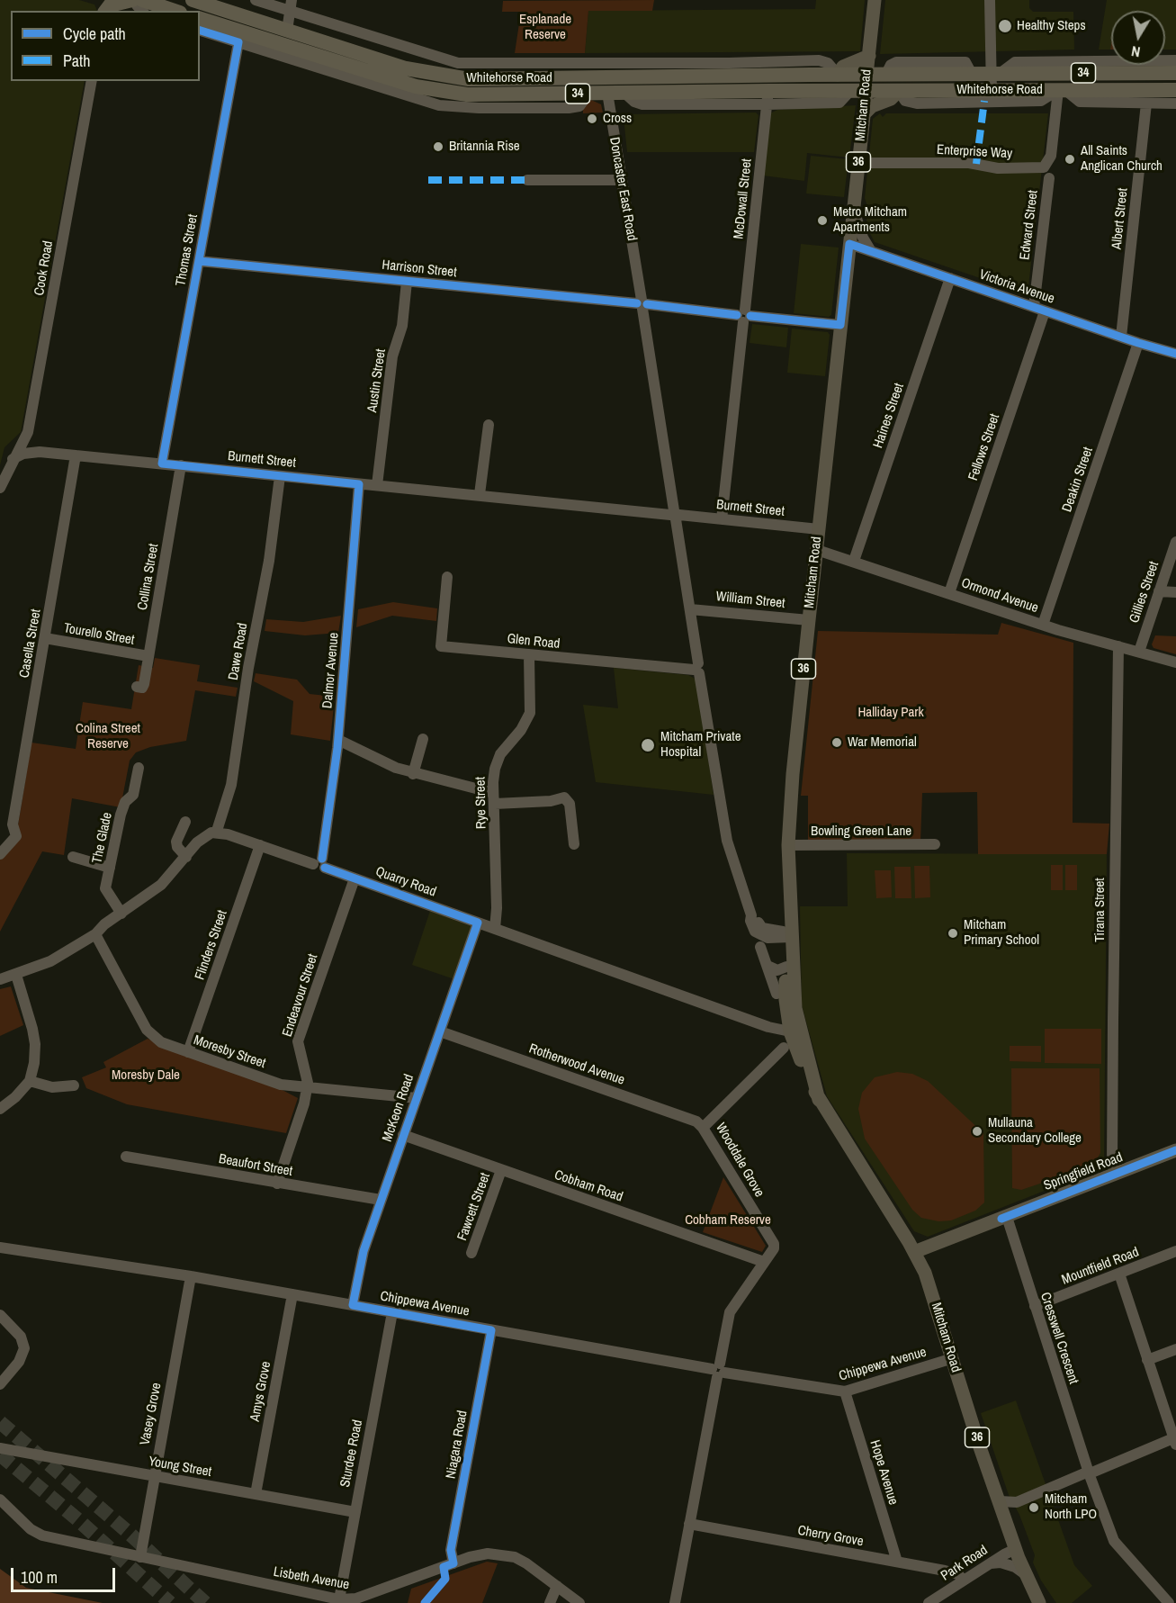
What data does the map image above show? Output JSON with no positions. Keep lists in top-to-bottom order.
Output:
{
  "streets": {
    "highway": [
      "34",
      "Whitehorse Road",
      "Mitcham Road",
      "36"
    ],
    "main road": ["Springfield Road"],
    "street": [
      "Enterprise Way",
      "Doncaster East Road",
      "McDowall Street",
      "Albert Street",
      "Edward Street",
      "Thomas Street",
      "Cook Road",
      "Harrison Street",
      "Victoria Avenue",
      "Austin Street",
      "Haines Street",
      "Fellows Street",
      "Burnett Street",
      "Deakin Street",
      "Collina Street",
      "Gillies Street",
      "Ormond Avenue",
      "William Street",
      "Tourello Street",
      "Glen Road",
      "Casella Street",
      "Dawe Road",
      "Dalmor Avenue",
      "Rye Street",
      "Bowling Green Lane",
      "The Glade",
      "Quarry Road",
      "Tirana Street",
      "Flinders Street",
      "Endeavour Street",
      "Moresby Street",
      "Rotherwood Avenue",
      "McKeon Road",
      "Wooddale Grove",
      "Beaufort Street",
      "Cobham Road",
      "Fawcett Street",
      "Mountfield Road",
      "Chippewa Avenue",
      "Cresswell Crescent",
      "Amys Grove",
      "Vasey Grove",
      "Niagara Road",
      "Sturdee Road",
      "Young Street",
      "Hope Avenue",
      "Cherry Grove",
      "Park Road",
      "Lisbeth Avenue"
    ]
  },
  "crossings": [
    ["Whitehorse Road", "Mitcham Road"],
    ["Whitehorse Road", "Enterprise Way"],
    ["Whitehorse Road", "Doncaster East Road"],
    ["Whitehorse Road", "McDowall Street"],
    ["Whitehorse Road", "Albert Street"],
    ["Mitcham Road", "Enterprise Way"],
    ["Mitcham Road", "Doncaster East Road"],
    ["Mitcham Road", "Harrison Street"],
    ["Mitcham Road", "Victoria Avenue"],
    ["Mitcham Road", "Burnett Street"],
    ["Mitcham Road", "Ormond Avenue"],
    ["Mitcham Road", "William Street"],
    ["Mitcham Road", "Bowling Green Lane"],
    ["Mitcham Road", "Quarry Road"],
    ["Mitcham Road", "Springfield Road"],
    ["Mitcham Road", "Chippewa Avenue"],
    ["Mitcham Road", "Park Road"],
    ["Doncaster East Road", "Harrison Street"],
    ["Doncaster East Road", "Burnett Street"],
    ["Doncaster East Road", "William Street"],
    ["Doncaster East Road", "Glen Road"],
    ["McDowall Street", "Harrison Street"],
    ["McDowall Street", "Burnett Street"],
    ["Albert Street", "Victoria Avenue"],
    ["Edward Street", "Victoria Avenue"],
    ["Edward Street", "Fellows Street"],
    ["Thomas Street", "Harrison Street"],
    ["Thomas Street", "Burnett Street"],
    ["Cook Road", "Burnett Street"],
    ["Harrison Street", "Austin Street"],
    ["Victoria Avenue", "Haines Street"],
    ["Victoria Avenue", "Fellows Street"],
    ["Victoria Avenue", "Deakin Street"],
    ["Austin Street", "Burnett Street"],
    ["Haines Street", "Ormond Avenue"],
    ["Fellows Street", "Ormond Avenue"],
    ["Burnett Street", "Collina Street"],
    ["Burnett Street", "Casella Street"],
    ["Burnett Street", "Dawe Road"],
    ["Burnett Street", "Dalmor Avenue"],
    ["Deakin Street", "Ormond Avenue"],
    ["Collina Street", "Tourello Street"],
    ["Gillies Street", "Ormond Avenue"],
    ["Ormond Avenue", "Tirana Street"],
    ["Tourello Street", "Casella Street"],
    ["Glen Road", "Rye Street"],
    ["Dawe Road", "Quarry Road"],
    ["Dalmor Avenue", "Quarry Road"],
    ["Rye Street", "Quarry Road"],
    ["Quarry Road", "Flinders Street"],
    ["Quarry Road", "Endeavour Street"],
    ["Quarry Road", "McKeon Road"],
    ["Tirana Street", "Springfield Road"],
    ["Flinders Street", "Moresby Street"],
    ["Endeavour Street", "Moresby Street"],
    ["Endeavour Street", "Beaufort Street"],
    ["Moresby Street", "McKeon Road"],
    ["Rotherwood Avenue", "McKeon Road"],
    ["Rotherwood Avenue", "Wooddale Grove"],
    ["McKeon Road", "Beaufort Street"],
    ["McKeon Road", "Cobham Road"],
    ["McKeon Road", "Chippewa Avenue"],
    ["Wooddale Grove", "Cobham Road"],
    ["Wooddale Grove", "Chippewa Avenue"],
    ["Wooddale Grove", "Cherry Grove"],
    ["Springfield Road", "Cresswell Crescent"],
    ["Cobham Road", "Fawcett Street"],
    ["Mountfield Road", "Cresswell Crescent"],
    ["Chippewa Avenue", "Amys Grove"],
    ["Chippewa Avenue", "Vasey Grove"],
    ["Chippewa Avenue", "Niagara Road"],
    ["Chippewa Avenue", "Sturdee Road"],
    ["Chippewa Avenue", "Hope Avenue"],
    ["Amys Grove", "Young Street"],
    ["Vasey Grove", "Young Street"],
    ["Vasey Grove", "Lisbeth Avenue"],
    ["Niagara Road", "Lisbeth Avenue"],
    ["Sturdee Road", "Young Street"],
    ["Sturdee Road", "Lisbeth Avenue"],
    ["Hope Avenue", "Cherry Grove"],
    ["Cherry Grove", "Park Road"]
  ],
  "parks": [
    "Esplanade Reserve",
    "Halliday Park",
    "Colina Street Reserve",
    "Moresby Dale",
    "Cobham Reserve"
  ],
  "places": [
    "Healthy Steps",
    "Cross",
    "Britannia Rise",
    "All Saints Anglican Church",
    "Metro Mitcham Apartments",
    "War Memorial",
    "Mitcham Private Hospital",
    "Mitcham Primary School",
    "Mullauna Secondary College",
    "Mitcham North LPO"
  ],
  "legend": ["Cycle path", "Path"],
  "scale_bar": "100 m",
  "north": "bottom"
}
